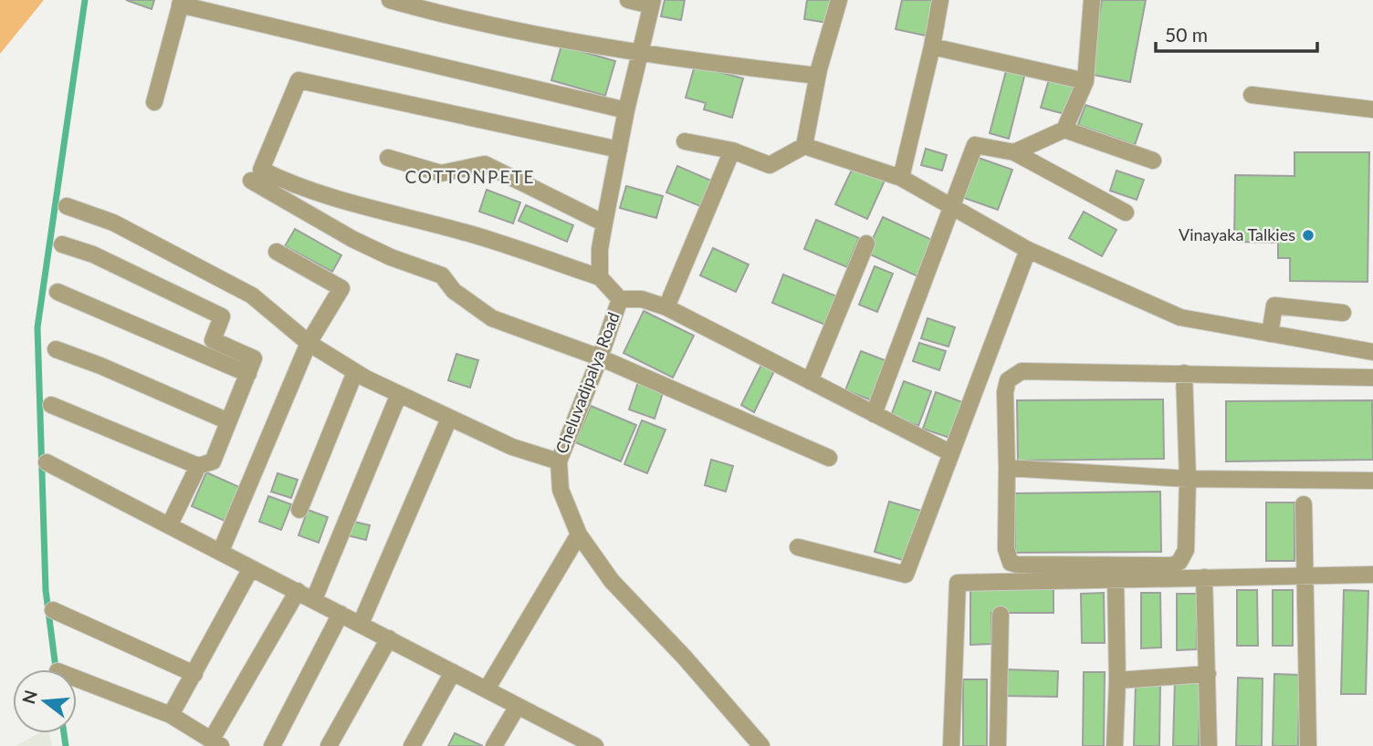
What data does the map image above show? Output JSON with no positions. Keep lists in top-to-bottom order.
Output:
{
  "streets": {
    "street": ["Cheluvadipalya Road"]
  },
  "districts": ["COTTONPETE"],
  "places": ["Vinayaka Talkies"],
  "scale_bar": "50 m",
  "north": "left"
}
